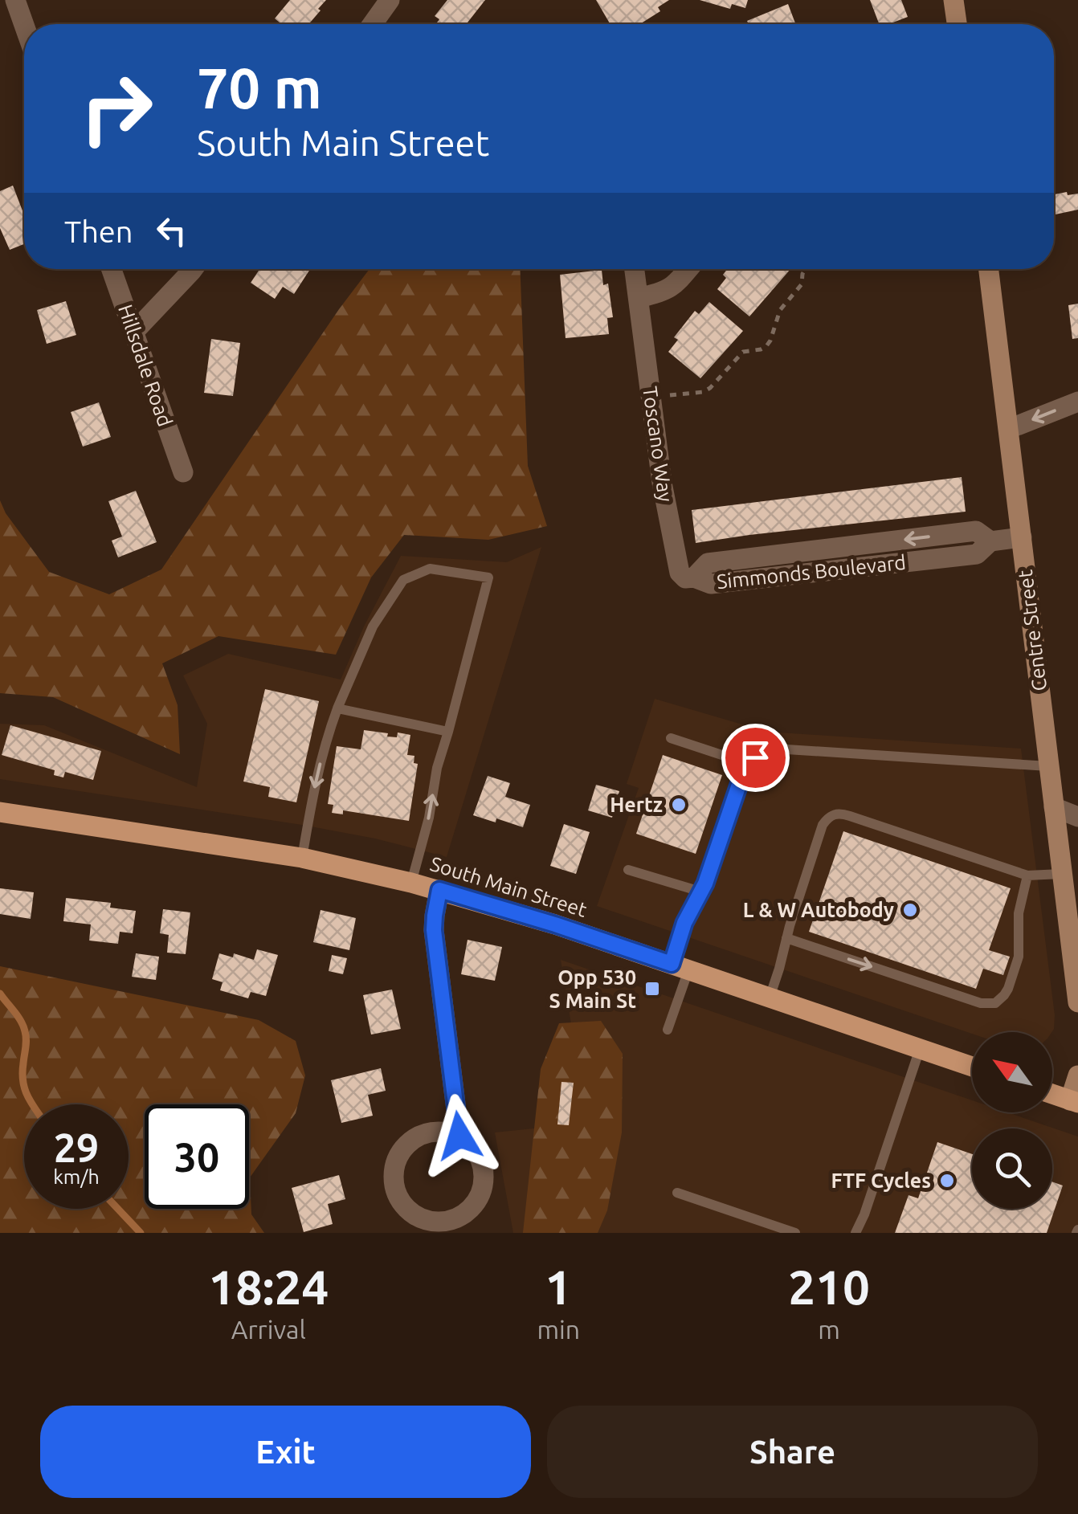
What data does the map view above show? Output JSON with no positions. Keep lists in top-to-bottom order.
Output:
{
  "streets": {
    "main road": ["Centre Street", "South Main Street"],
    "street": ["Hillsdale Road", "Toscano Way", "Simmonds Boulevard"]
  },
  "crossings": [
    ["Toscano Way", "Simmonds Boulevard"],
    ["Simmonds Boulevard", "Centre Street"]
  ],
  "places": {
    "other": ["Hertz", "L & W Autobody", "FTF Cycles"],
    "transit": ["Opp 530 S Main St"]
  },
  "north": "top left",
  "page": {
    "turn": ["70 m", "South Main Street"],
    "then": "Then",
    "speed": "29 km/h",
    "limit": "30",
    "eta": [
      "18:24",
      "Arrival",
      "1",
      "min",
      "210",
      "m"
    ],
    "buttons": ["Exit", "Share"]
  }
}
